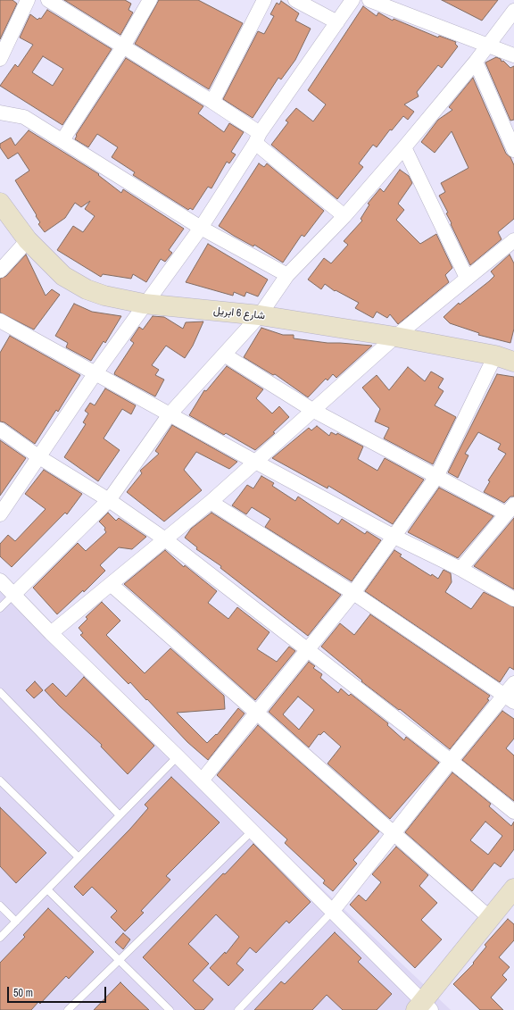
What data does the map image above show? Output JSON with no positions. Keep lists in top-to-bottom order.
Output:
{
  "streets": {
    "street": ["شارع 6 ابريل"]
  },
  "scale_bar": "50 m"
}
